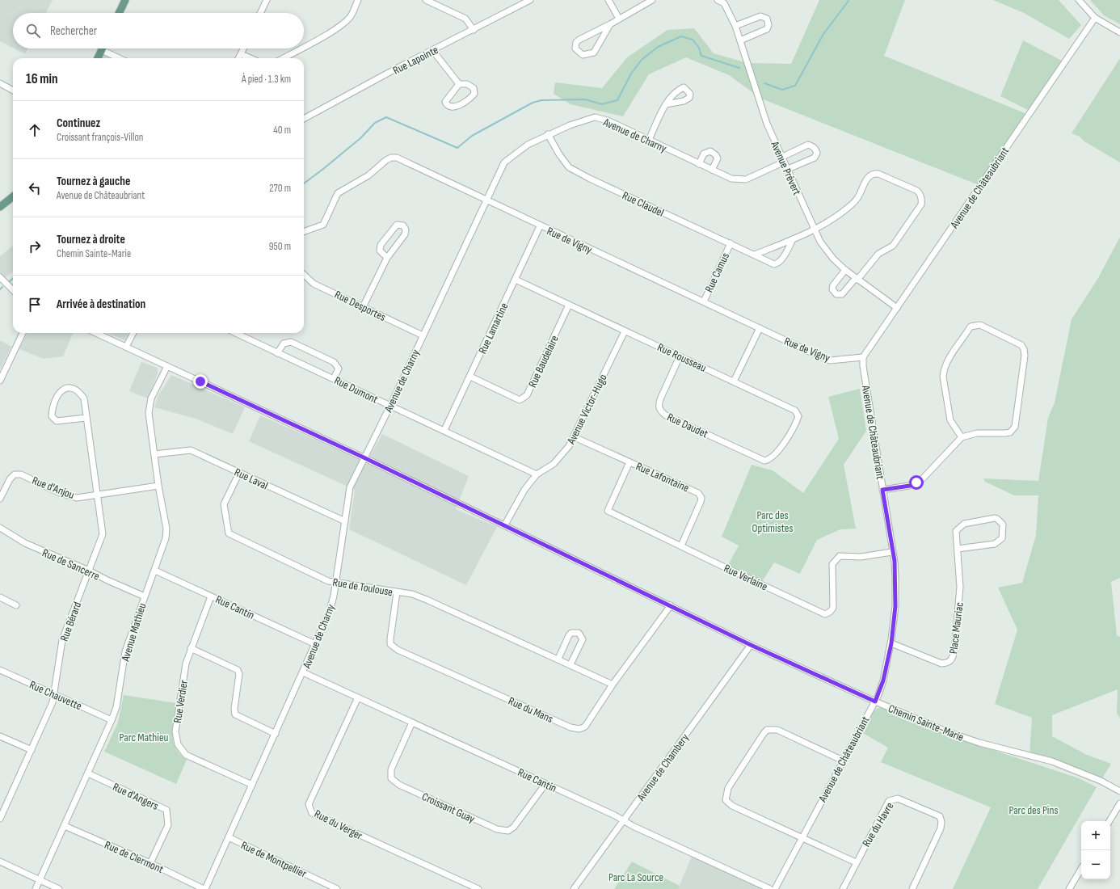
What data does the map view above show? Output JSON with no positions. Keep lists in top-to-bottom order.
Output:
{
  "streets": {
    "street": [
      "Rue Lapointe",
      "Avenue de Charny",
      "Avenue Prévert",
      "Avenue de Châteaubriant",
      "Rue Claudel",
      "Rue de Vigny",
      "Rue Camus",
      "Rue Desportes",
      "Rue Lamartine",
      "Rue Rousseau",
      "Rue Baudelaire",
      "Rue Dumont",
      "Avenue Victor-Hugo",
      "Rue Daudet",
      "Rue Lafontaine",
      "Rue Laval",
      "Rue d'Anjou",
      "Rue de Sancerre",
      "Rue Verlaine",
      "Rue de Toulouse",
      "Rue Cantin",
      "Rue Bérard",
      "Place Mauriac",
      "Avenue Mathieu",
      "Rue Chauvette",
      "Rue Verdier",
      "Rue du Mans",
      "Chemin Sainte-Marie",
      "Avenue de Chambery",
      "Rue d'Angers",
      "Croissant Guay",
      "Rue du Verger",
      "Rue du Havre",
      "Rue de Clermont",
      "Rue de Montpellier"
    ]
  },
  "crossings": [
    ["Avenue de Charny", "Avenue Prévert"],
    ["Avenue de Charny", "Rue Claudel"],
    ["Avenue de Charny", "Rue de Vigny"],
    ["Avenue de Charny", "Rue Desportes"],
    ["Avenue de Charny", "Rue Dumont"],
    ["Avenue de Charny", "Rue Laval"],
    ["Avenue de Charny", "Rue de Toulouse"],
    ["Avenue de Charny", "Rue Cantin"],
    ["Avenue de Charny", "Rue Verdier"],
    ["Avenue de Charny", "Chemin Sainte-Marie"],
    ["Avenue de Charny", "Rue de Clermont"],
    ["Avenue de Charny", "Rue de Montpellier"],
    ["Avenue Prévert", "Avenue de Châteaubriant"],
    ["Avenue de Châteaubriant", "Rue de Vigny"],
    ["Avenue de Châteaubriant", "Rue Verlaine"],
    ["Avenue de Châteaubriant", "Place Mauriac"],
    ["Avenue de Châteaubriant", "Chemin Sainte-Marie"],
    ["Rue Claudel", "Rue Camus"],
    ["Rue de Vigny", "Rue Camus"],
    ["Rue de Vigny", "Rue Lamartine"],
    ["Rue Lamartine", "Rue Rousseau"],
    ["Rue Lamartine", "Rue Baudelaire"],
    ["Rue Lamartine", "Rue Dumont"],
    ["Rue Rousseau", "Rue Baudelaire"],
    ["Rue Rousseau", "Avenue Victor-Hugo"],
    ["Rue Rousseau", "Rue Daudet"],
    ["Rue Dumont", "Avenue Victor-Hugo"],
    ["Avenue Victor-Hugo", "Rue Lafontaine"],
    ["Avenue Victor-Hugo", "Chemin Sainte-Marie"],
    ["Rue Lafontaine", "Rue Verlaine"],
    ["Rue Laval", "Rue de Toulouse"],
    ["Rue Laval", "Avenue Mathieu"],
    ["Rue d'Anjou", "Rue Bérard"],
    ["Rue d'Anjou", "Avenue Mathieu"],
    ["Rue de Sancerre", "Rue Bérard"],
    ["Rue de Sancerre", "Avenue Mathieu"],
    ["Rue de Toulouse", "Rue du Mans"],
    ["Rue Cantin", "Avenue Mathieu"],
    ["Rue Cantin", "Rue Verdier"],
    ["Rue Cantin", "Avenue de Chambery"],
    ["Rue Cantin", "Croissant Guay"],
    ["Rue Cantin", "Rue du Verger"],
    ["Rue Bérard", "Rue Chauvette"],
    ["Avenue Mathieu", "Rue Chauvette"],
    ["Avenue Mathieu", "Chemin Sainte-Marie"],
    ["Avenue Mathieu", "Rue d'Angers"],
    ["Avenue Mathieu", "Rue de Clermont"],
    ["Rue du Mans", "Chemin Sainte-Marie"],
    ["Chemin Sainte-Marie", "Avenue de Chambery"],
    ["Rue d'Angers", "Rue de Clermont"]
  ],
  "parks": [
    "Parc des Optimistes",
    "Parc Mathieu",
    "Parc des Pins",
    "Parc La Source"
  ],
  "page": {
    "search": "Rechercher",
    "heading": ["16 min", "À pied · 1.3 km"],
    "list": [
      ["Continuez", "Croissant françois-Villon", "40 m"],
      ["Tournez à gauche", "Avenue de Châteaubriant", "270 m"],
      ["Tournez à droite", "Chemin Sainte-Marie", "950 m"],
      "Arrivée à destination"
    ],
    "map_buttons": ["+", "−"]
  }
}
